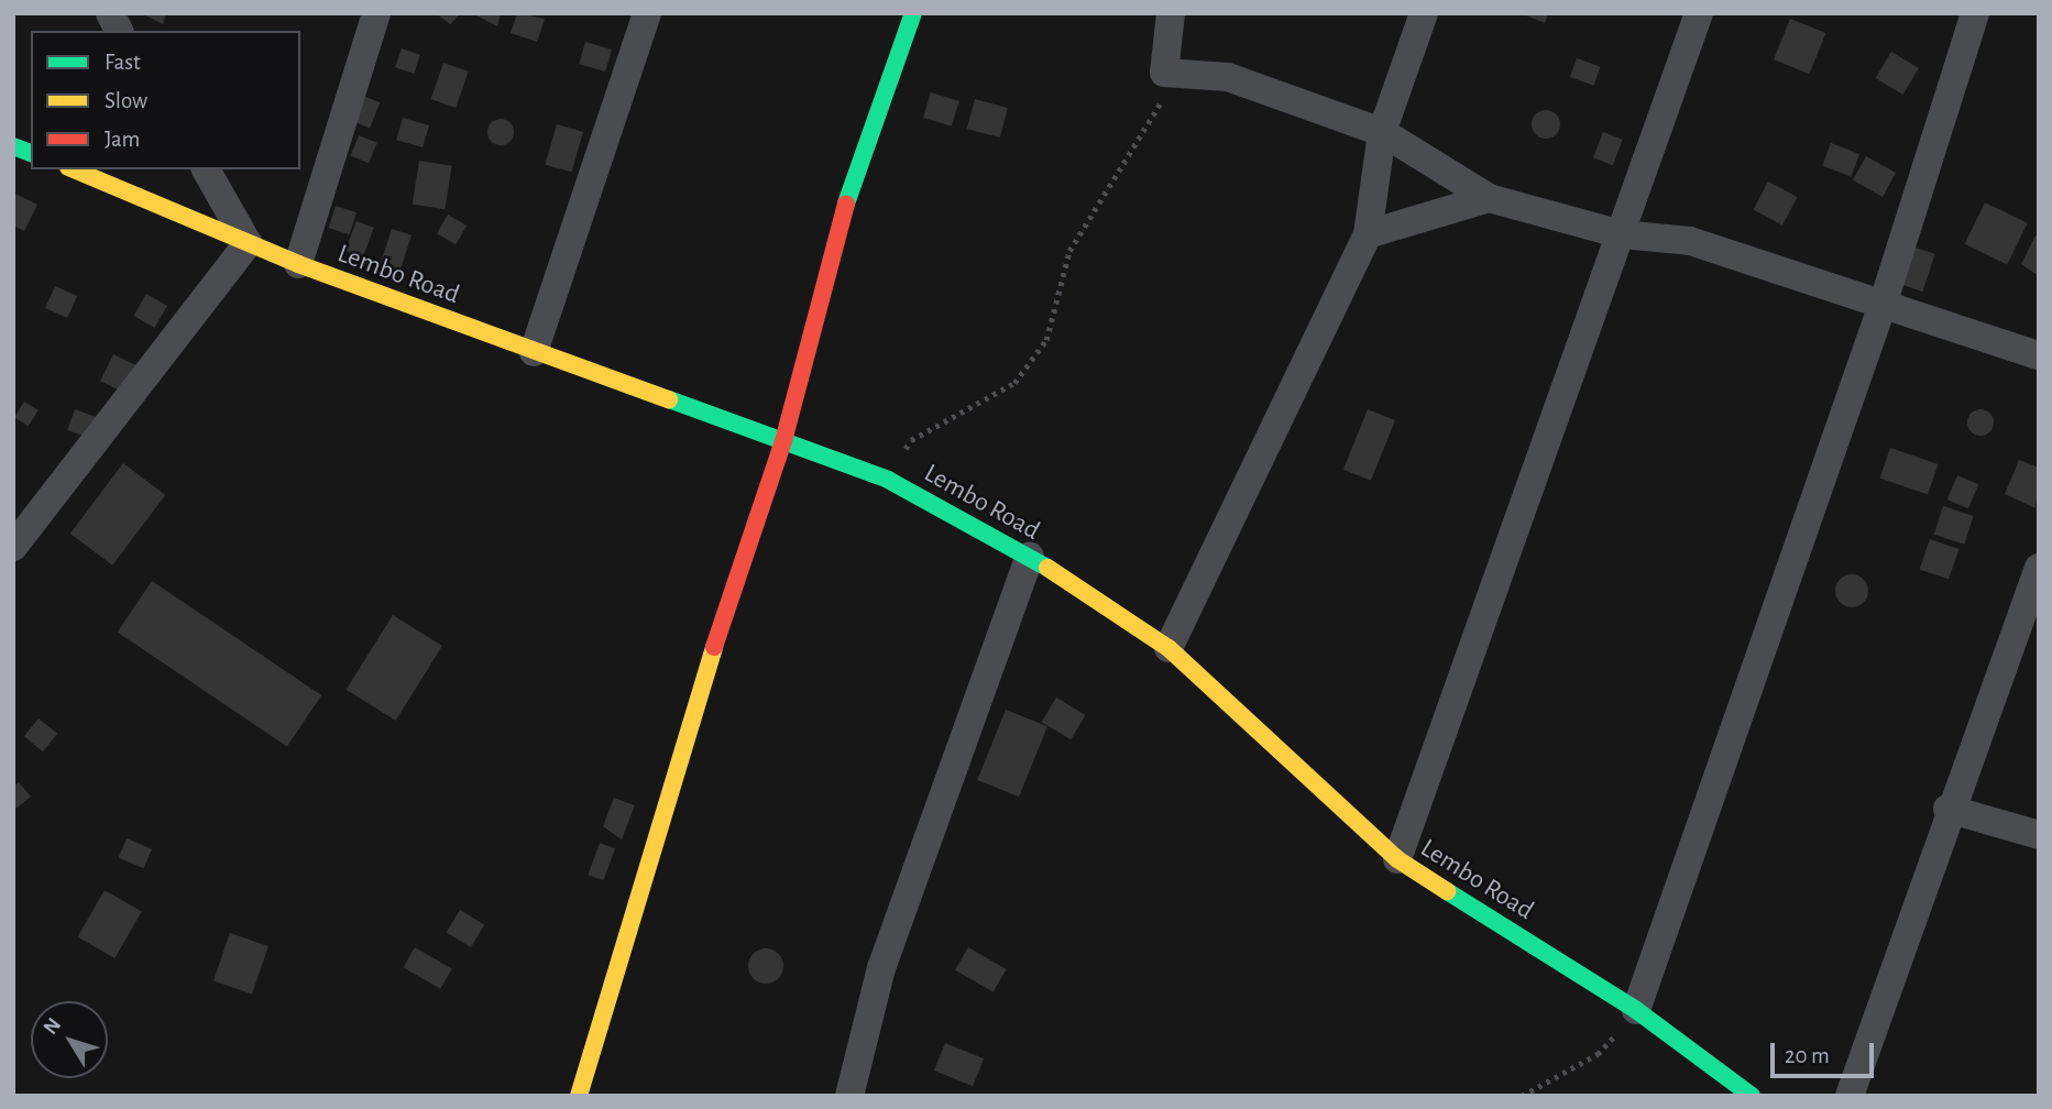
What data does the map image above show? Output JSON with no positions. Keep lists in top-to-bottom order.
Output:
{
  "streets": {
    "street": ["Lembo Road"]
  },
  "legend": ["Fast", "Slow", "Jam"],
  "scale_bar": "20 m",
  "north": "top left"
}
